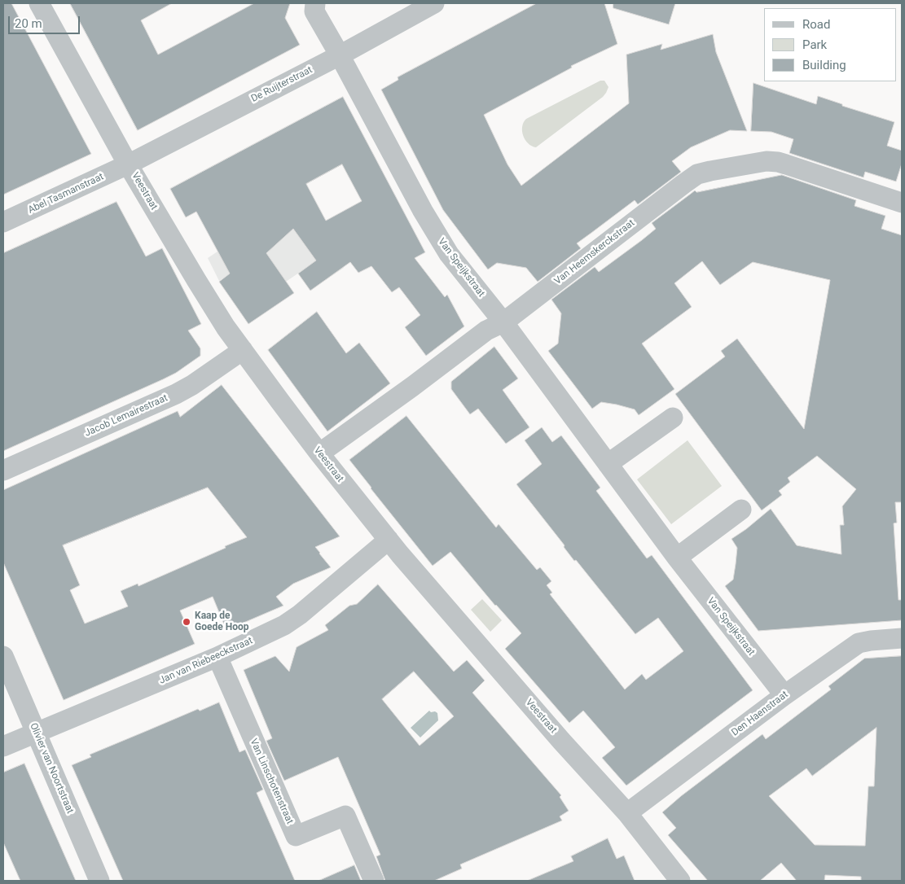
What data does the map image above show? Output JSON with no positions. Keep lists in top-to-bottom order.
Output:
{
  "streets": {
    "street": [
      "De Ruijterstraat",
      "Veestraat",
      "Abel Tasmanstraat",
      "Van Heemskerckstraat",
      "Van Speijkstraat",
      "Jacob Lemairestraat",
      "Jan van Riebeeckstraat",
      "Den Haenstraat",
      "Olivier van Noortstraat",
      "Van Linschotenstraat"
    ]
  },
  "crossings": [
    ["De Ruijterstraat", "Veestraat"],
    ["De Ruijterstraat", "Abel Tasmanstraat"],
    ["De Ruijterstraat", "Van Speijkstraat"],
    ["Veestraat", "Abel Tasmanstraat"],
    ["Veestraat", "Van Heemskerckstraat"],
    ["Veestraat", "Jacob Lemairestraat"],
    ["Veestraat", "Jan van Riebeeckstraat"],
    ["Veestraat", "Den Haenstraat"],
    ["Van Heemskerckstraat", "Van Speijkstraat"],
    ["Van Speijkstraat", "Den Haenstraat"],
    ["Jan van Riebeeckstraat", "Olivier van Noortstraat"],
    ["Jan van Riebeeckstraat", "Van Linschotenstraat"]
  ],
  "places": ["Kaap de Goede Hoop"],
  "legend": ["Road", "Park", "Building"],
  "scale_bar": "20 m"
}
